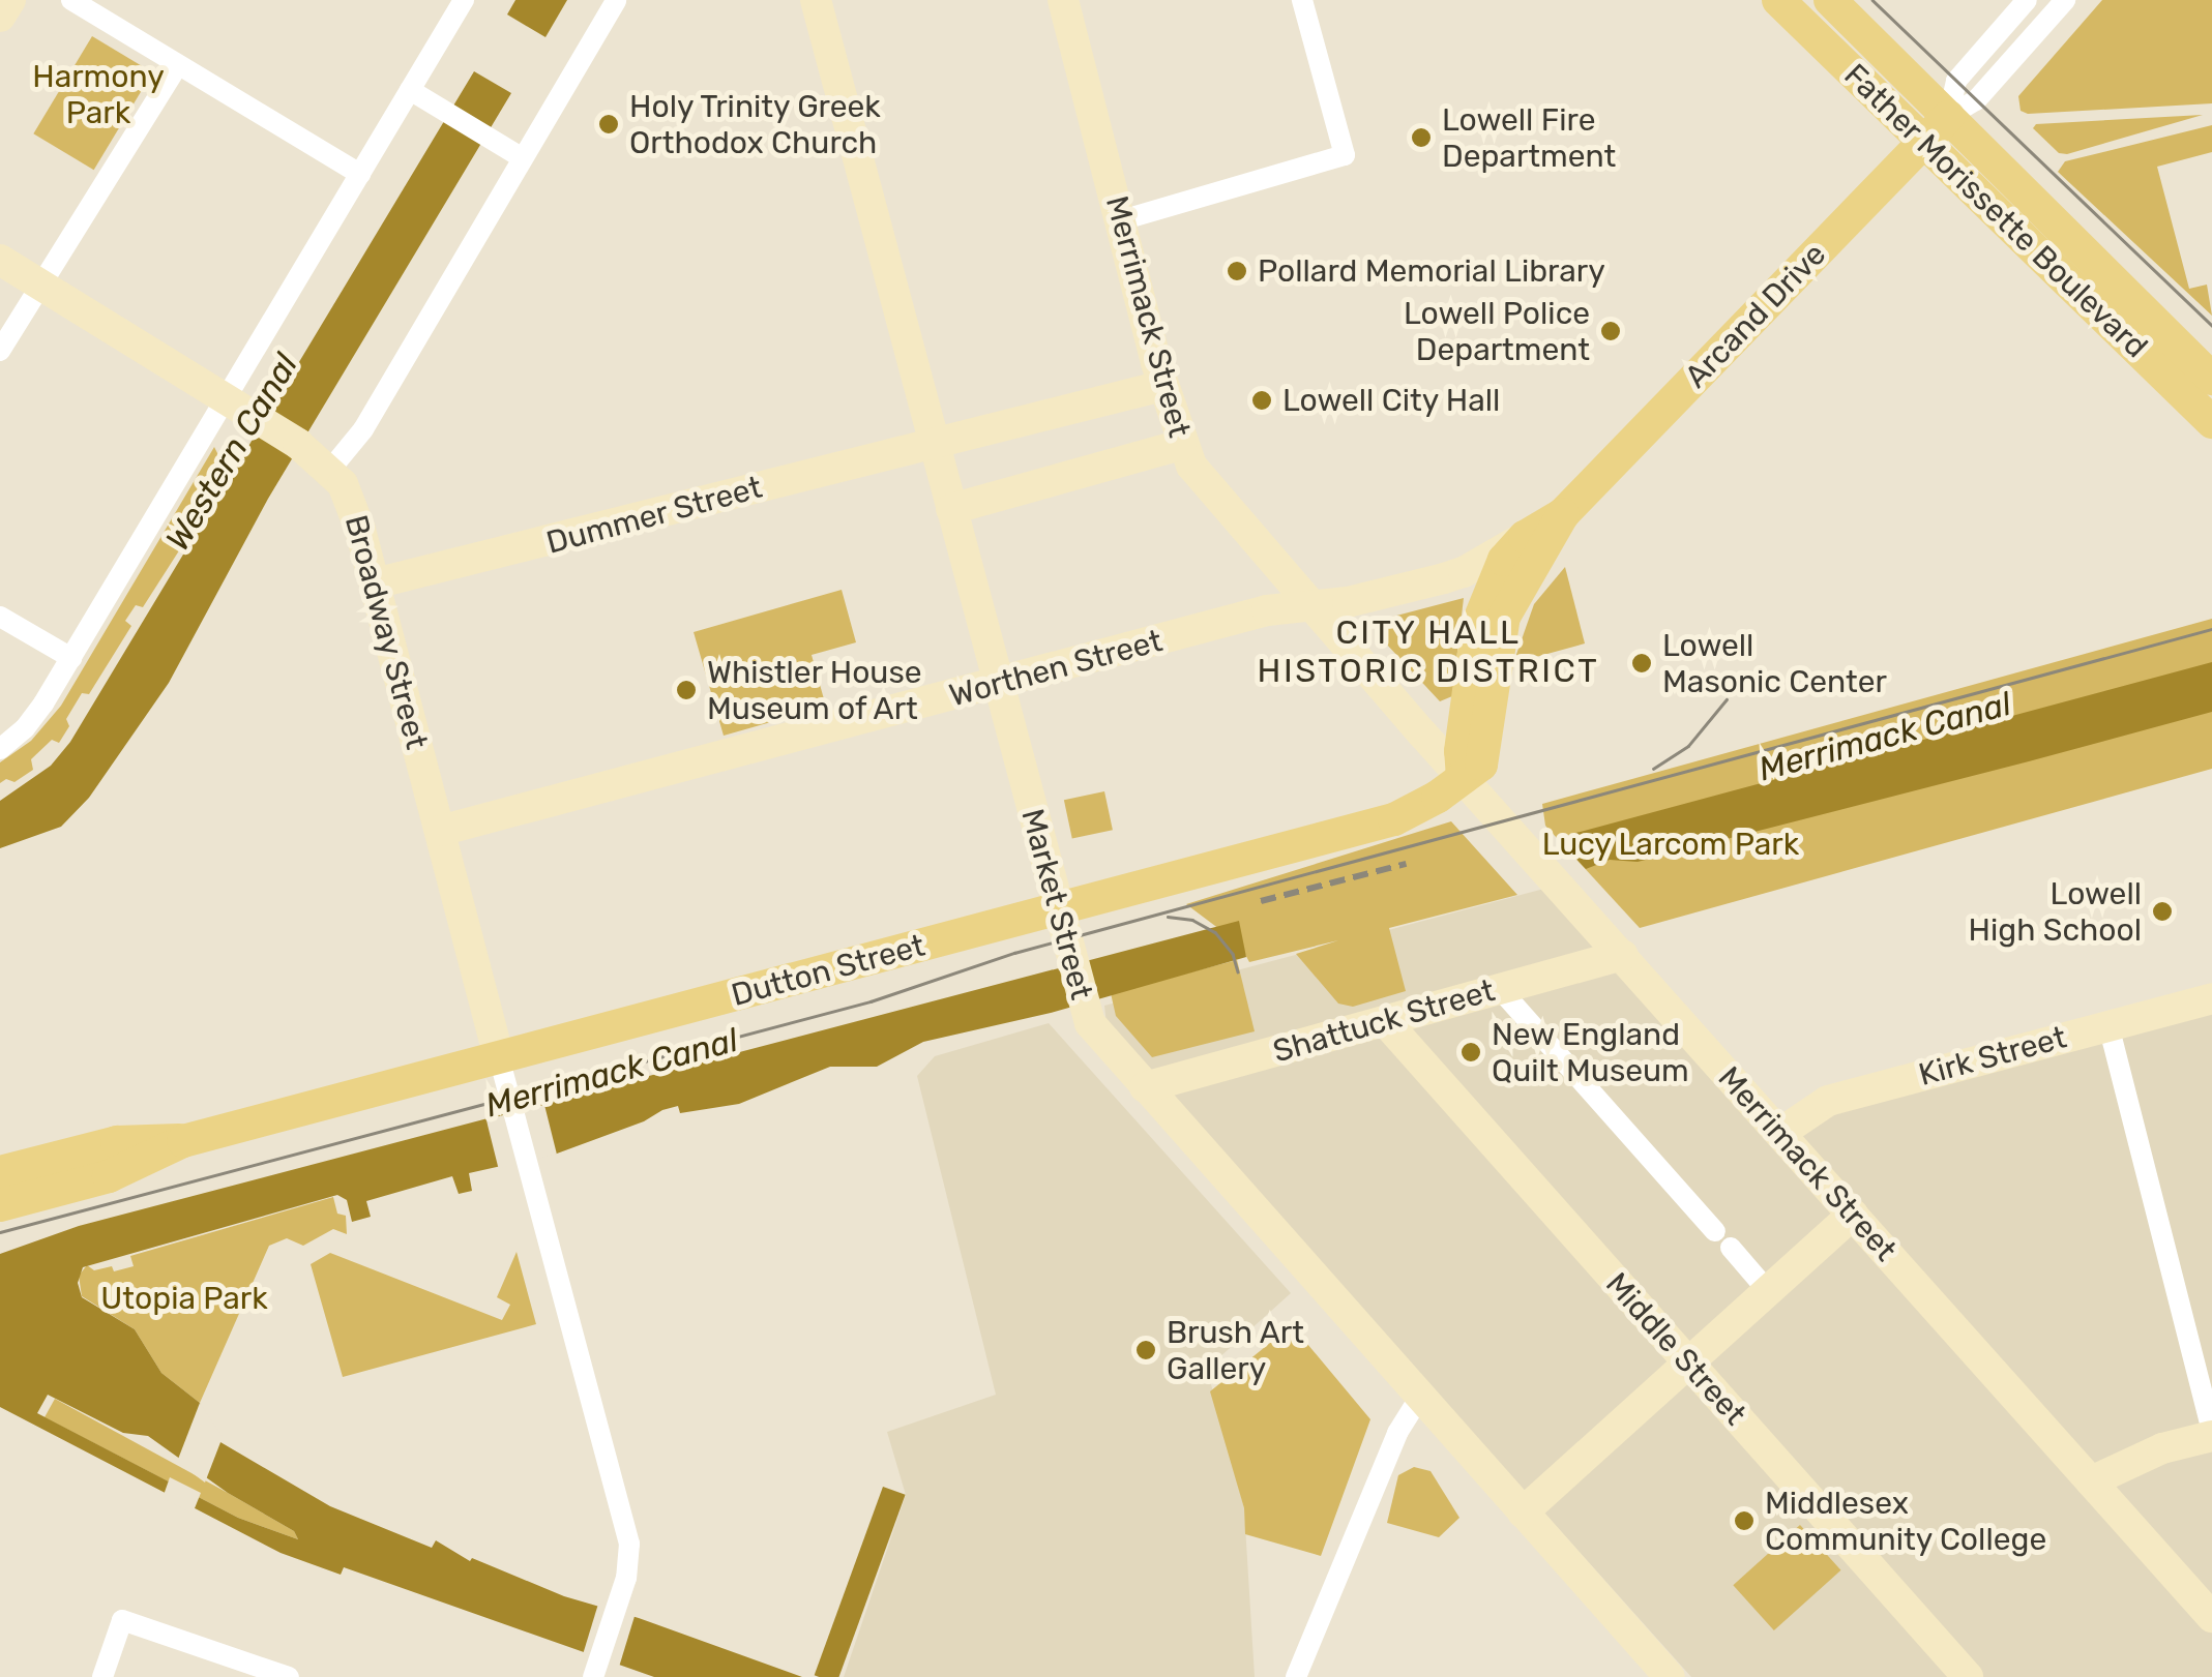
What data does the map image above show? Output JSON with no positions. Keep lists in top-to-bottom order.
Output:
{
  "streets": {
    "main road": [
      "Father Morissette Boulevard",
      "Arcand Drive",
      "Merrimack Street",
      "Dummer Street",
      "Broadway Street",
      "Worthen Street",
      "Market Street",
      "Dutton Street",
      "Shattuck Street",
      "Kirk Street",
      "Middle Street"
    ]
  },
  "crossings": [
    ["Father Morissette Boulevard", "Arcand Drive"],
    ["Arcand Drive", "Merrimack Street"],
    ["Arcand Drive", "Worthen Street"],
    ["Arcand Drive", "Dutton Street"],
    ["Merrimack Street", "Dummer Street"],
    ["Merrimack Street", "Worthen Street"],
    ["Merrimack Street", "Dutton Street"],
    ["Merrimack Street", "Shattuck Street"],
    ["Merrimack Street", "Kirk Street"],
    ["Dummer Street", "Broadway Street"],
    ["Dummer Street", "Market Street"],
    ["Broadway Street", "Worthen Street"],
    ["Broadway Street", "Dutton Street"],
    ["Worthen Street", "Market Street"],
    ["Market Street", "Dutton Street"],
    ["Market Street", "Shattuck Street"],
    ["Shattuck Street", "Middle Street"]
  ],
  "districts": ["CITY HALL HISTORIC DISTRICT"],
  "water": ["Western Canal", "Merrimack Canal"],
  "parks": ["Harmony Park", "Lucy Larcom Park", "Utopia Park"],
  "places": [
    "Holy Trinity Greek Orthodox Church",
    "Lowell Fire Department",
    "Pollard Memorial Library",
    "Lowell Police Department",
    "Lowell City Hall",
    "Lowell Masonic Center",
    "Whistler House Museum of Art",
    "Lowell High School",
    "New England Quilt Museum",
    "Brush Art Gallery",
    "Middlesex Community College"
  ]
}
